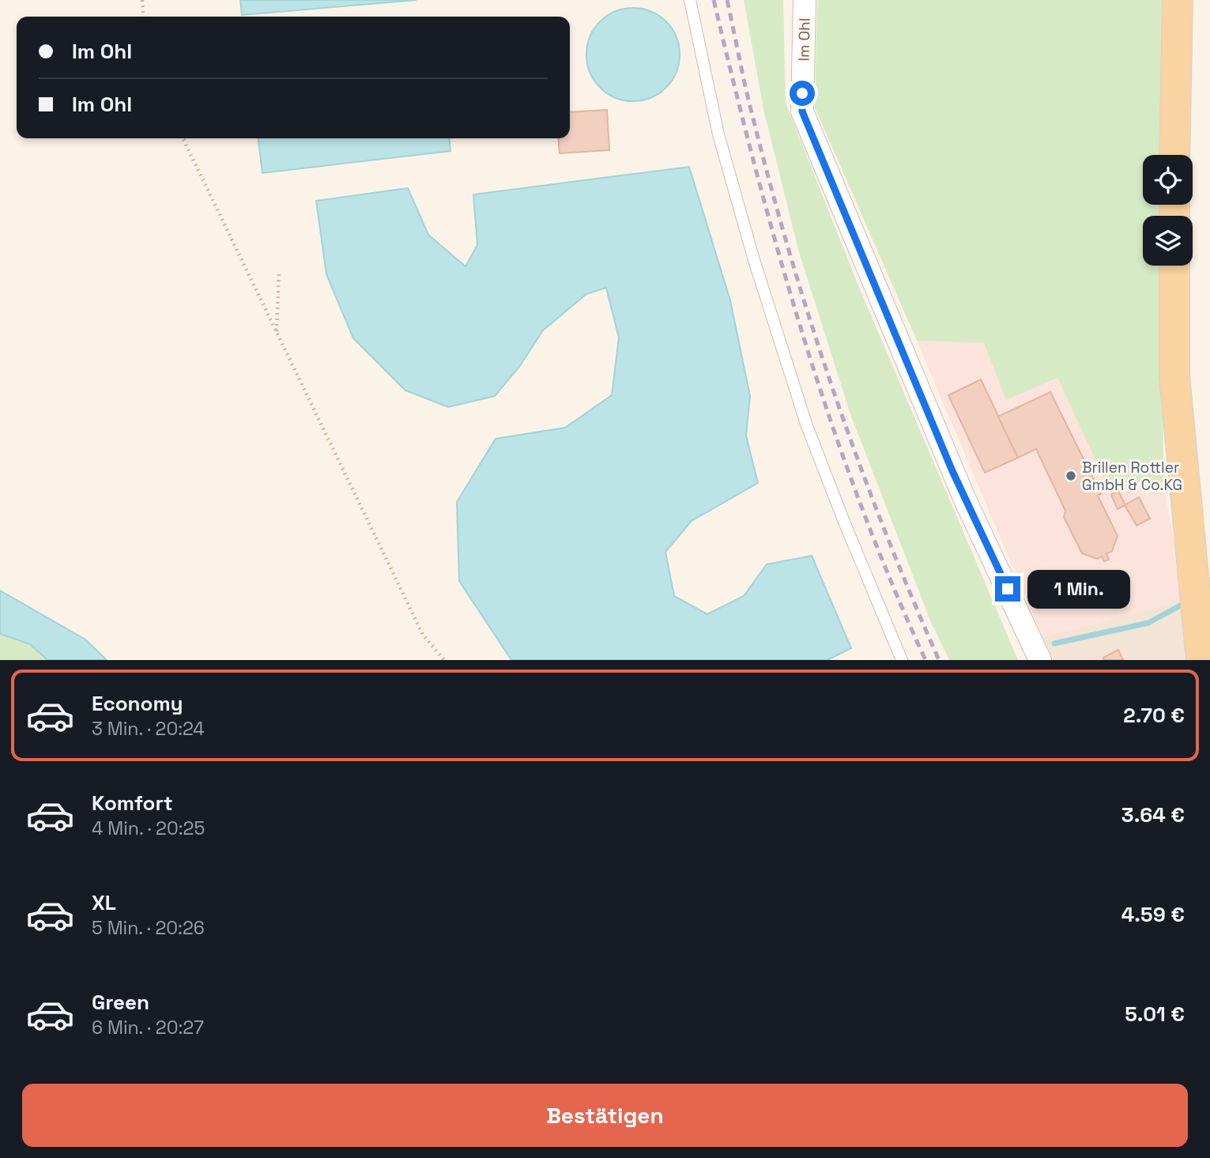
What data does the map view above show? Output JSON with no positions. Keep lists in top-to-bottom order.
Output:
{
  "streets": {
    "street": ["Im Ohl"]
  },
  "places": ["Brillen Rottler GmbH & Co.KG"],
  "page": {
    "banner": ["Im Ohl", "Im Ohl"],
    "bubble": "1 Min.",
    "list": [
      {
        "name": "Economy",
        "note": "3 Min. · 20:24",
        "value": "2.70 €"
      },
      {
        "name": "Komfort",
        "note": "4 Min. · 20:25",
        "value": "3.64 €"
      },
      {
        "name": "XL",
        "note": "5 Min. · 20:26",
        "value": "4.59 €"
      },
      {
        "name": "Green",
        "note": "6 Min. · 20:27",
        "value": "5.01 €"
      }
    ],
    "buttons": "Bestätigen"
  }
}
